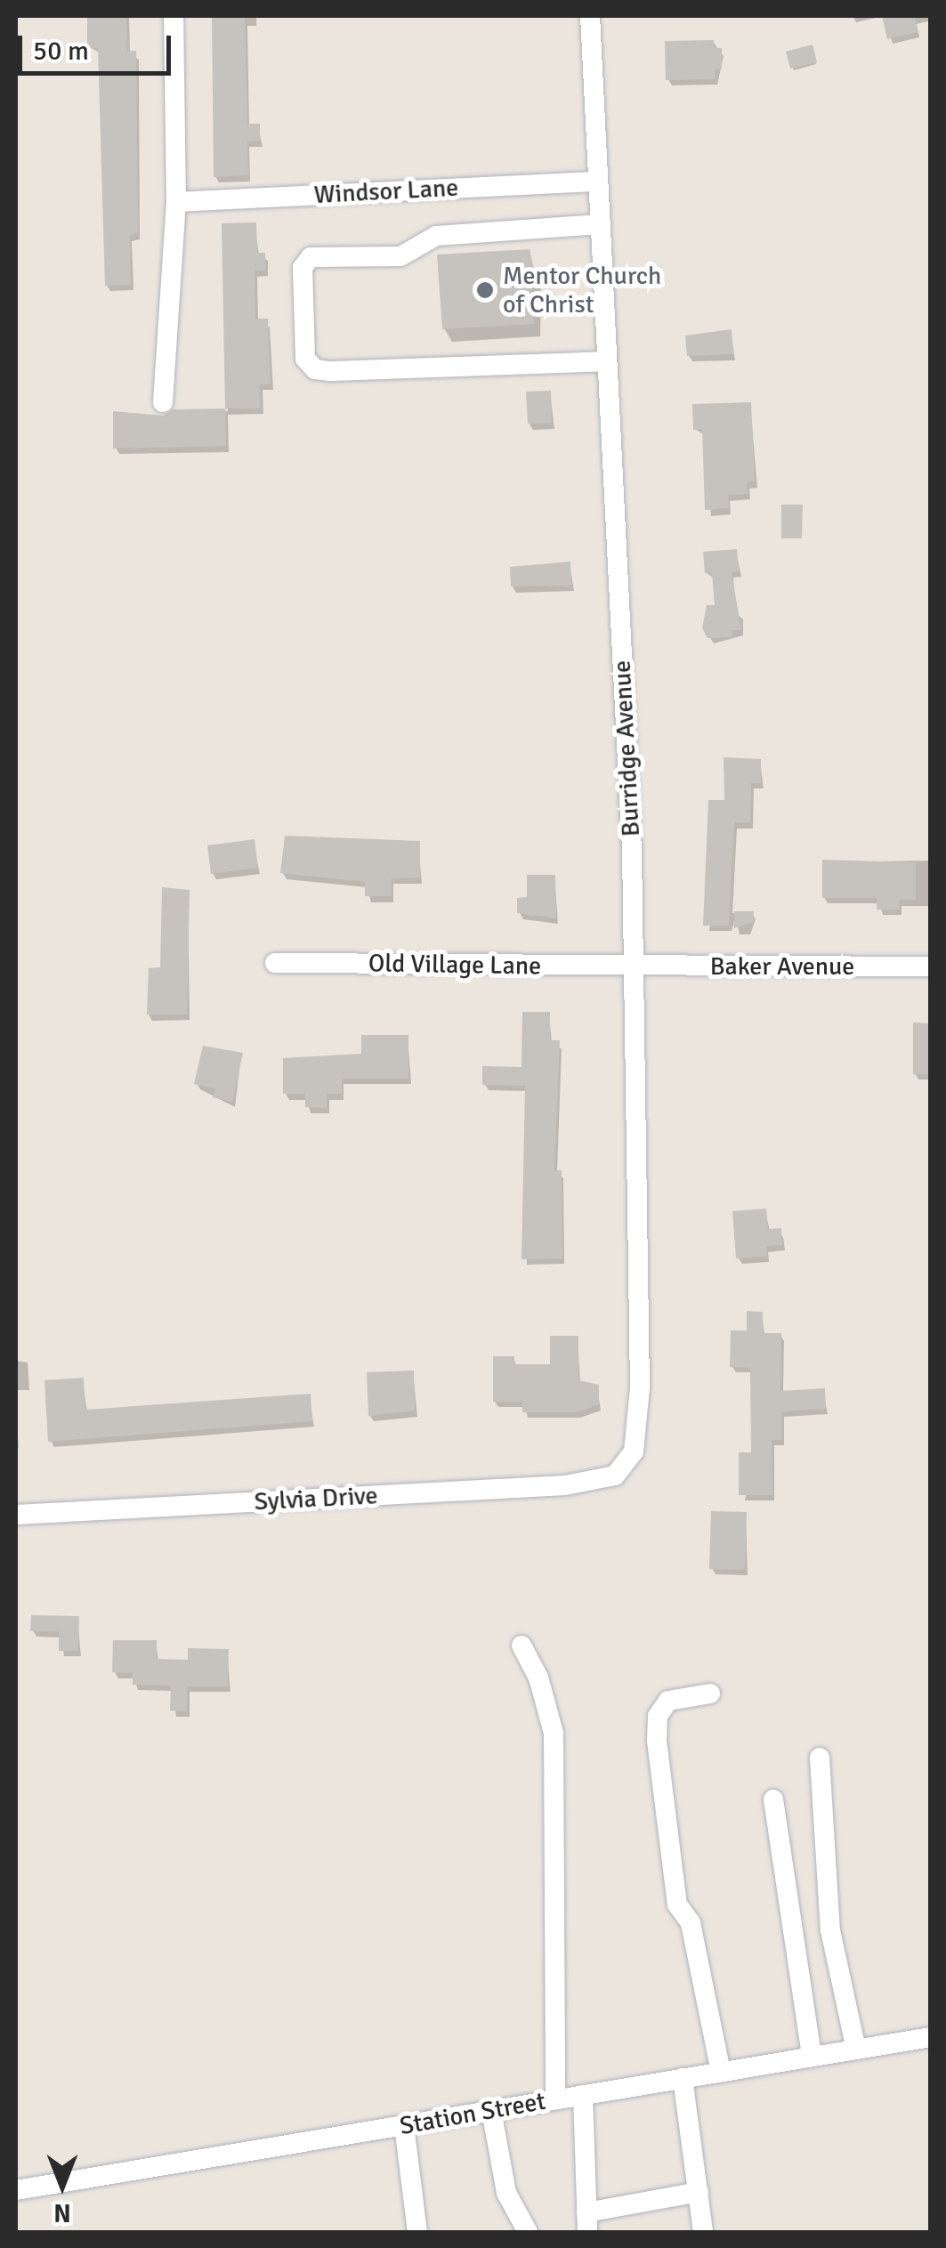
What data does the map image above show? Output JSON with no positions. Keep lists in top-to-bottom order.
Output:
{
  "streets": {
    "street": [
      "Windsor Lane",
      "Burridge Avenue",
      "Old Village Lane",
      "Baker Avenue",
      "Sylvia Drive",
      "Station Street"
    ]
  },
  "crossings": [
    ["Windsor Lane", "Burridge Avenue"],
    ["Burridge Avenue", "Old Village Lane"],
    ["Burridge Avenue", "Baker Avenue"],
    ["Burridge Avenue", "Sylvia Drive"],
    ["Old Village Lane", "Baker Avenue"]
  ],
  "places": ["Mentor Church of Christ"],
  "scale_bar": "50 m",
  "north": "bottom"
}
